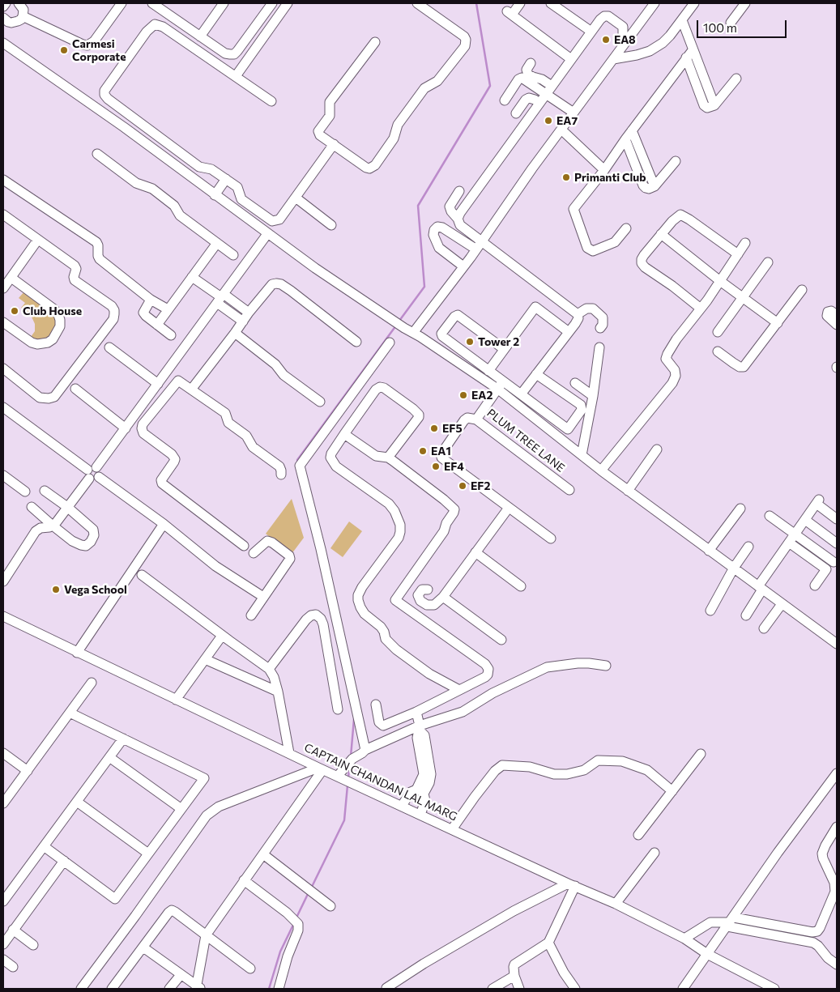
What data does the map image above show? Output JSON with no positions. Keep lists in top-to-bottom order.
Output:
{
  "streets": {
    "street": ["PLUM TREE LANE", "CAPTAIN CHANDAN LAL MARG"]
  },
  "places": [
    "EA8",
    "Carmesi Corporate",
    "EA7",
    "Primanti Club",
    "Club House",
    "Tower 2",
    "EA2",
    "EF5",
    "EA1",
    "EF4",
    "EF2",
    "Vega School"
  ],
  "scale_bar": "100 m"
}
